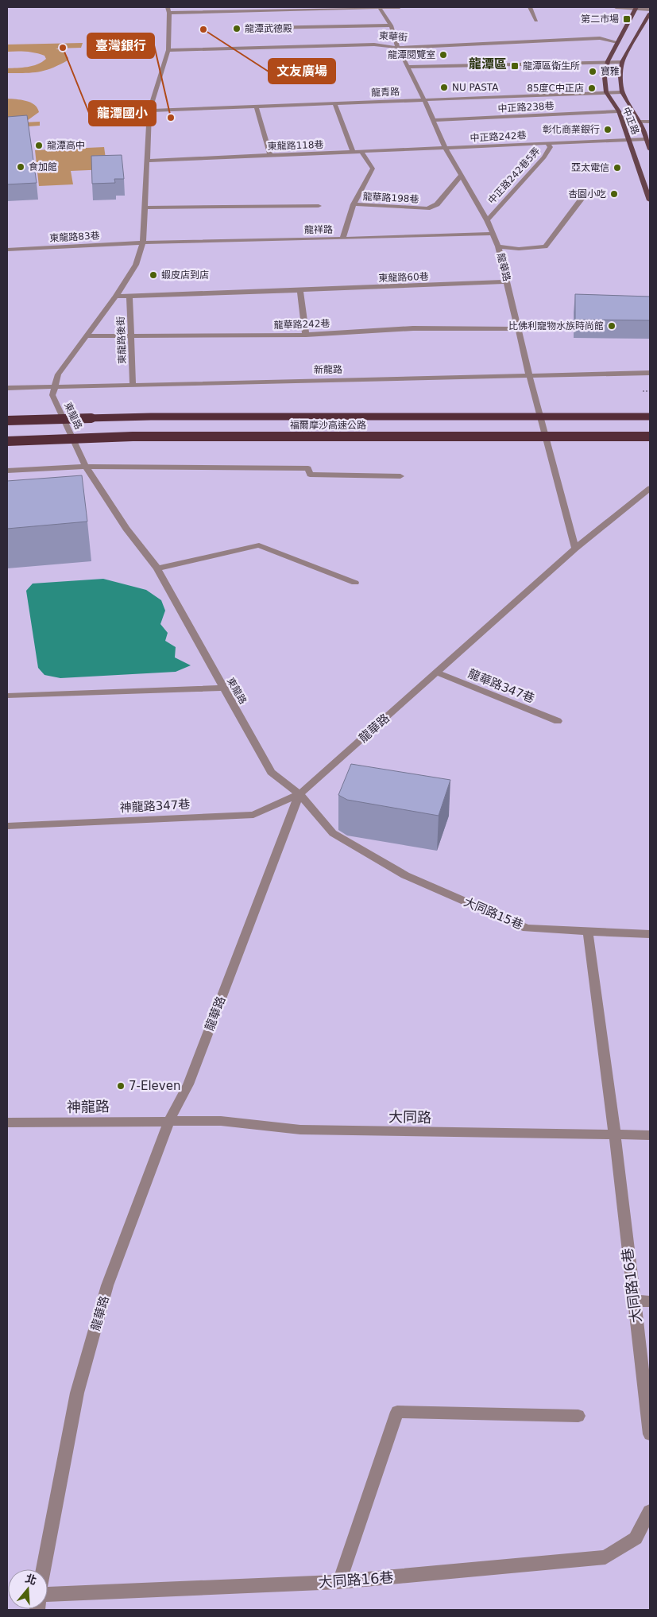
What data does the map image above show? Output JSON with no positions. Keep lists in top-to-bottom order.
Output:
{
  "streets": {
    "highway": ["福爾摩沙高速公路"],
    "main road": ["中正路"],
    "street": [
      "東華街",
      "龍青路",
      "中正路238巷",
      "中正路242巷",
      "東龍路118巷",
      "中正路242巷5弄",
      "龍華路198巷",
      "龍祥路",
      "東龍路83巷",
      "龍華路",
      "東龍路60巷",
      "龍華路242巷",
      "東龍路後街",
      "新龍路",
      "東龍路",
      "龍華路347巷",
      "神龍路347巷",
      "大同路15巷",
      "神龍路",
      "大同路",
      "大同路16巷"
    ]
  },
  "crossings": [
    ["東華街", "龍華路"],
    ["東華街", "東龍路"],
    ["龍青路", "中正路"],
    ["龍青路", "龍華路"],
    ["龍青路", "東龍路"],
    ["中正路238巷", "中正路"],
    ["中正路238巷", "龍華路"],
    ["中正路", "中正路242巷"],
    ["中正路242巷", "東龍路118巷"],
    ["中正路242巷", "中正路242巷5弄"],
    ["中正路242巷", "龍華路"],
    ["東龍路118巷", "龍華路"],
    ["東龍路118巷", "東龍路"],
    ["中正路242巷5弄", "龍華路"],
    ["龍華路198巷", "龍華路"],
    ["龍祥路", "東龍路83巷"],
    ["龍祥路", "龍華路"],
    ["龍祥路", "東龍路"],
    ["東龍路83巷", "東龍路"],
    ["龍華路", "東龍路60巷"],
    ["龍華路", "龍華路242巷"],
    ["龍華路", "新龍路"],
    ["龍華路", "東龍路"],
    ["龍華路", "龍華路347巷"],
    ["龍華路", "神龍路347巷"],
    ["龍華路", "大同路15巷"],
    ["龍華路", "神龍路"],
    ["龍華路", "大同路"],
    ["東龍路60巷", "東龍路後街"],
    ["東龍路60巷", "東龍路"],
    ["龍華路242巷", "東龍路後街"],
    ["龍華路242巷", "東龍路"],
    ["東龍路後街", "新龍路"],
    ["新龍路", "東龍路"],
    ["東龍路", "神龍路347巷"],
    ["東龍路", "大同路15巷"],
    ["神龍路347巷", "大同路15巷"],
    ["神龍路", "大同路"],
    ["大同路", "大同路16巷"]
  ],
  "districts": ["龍潭區"],
  "places": {
    "transit": ["第二市場", "龍潭區衛生所"],
    "other": [
      "龍潭武德殿",
      "文友廣場",
      "龍潭國小",
      "龍潭閱覽室",
      "寶雅",
      "NU PASTA",
      "85度C中正店",
      "臺灣銀行",
      "彰化商業銀行",
      "龍潭高中",
      "食加館",
      "亞太電信",
      "杏園小吃",
      "蝦皮店到店",
      "比佛利寵物水族時尚館",
      "7-Eleven"
    ]
  },
  "north": "top"
}
